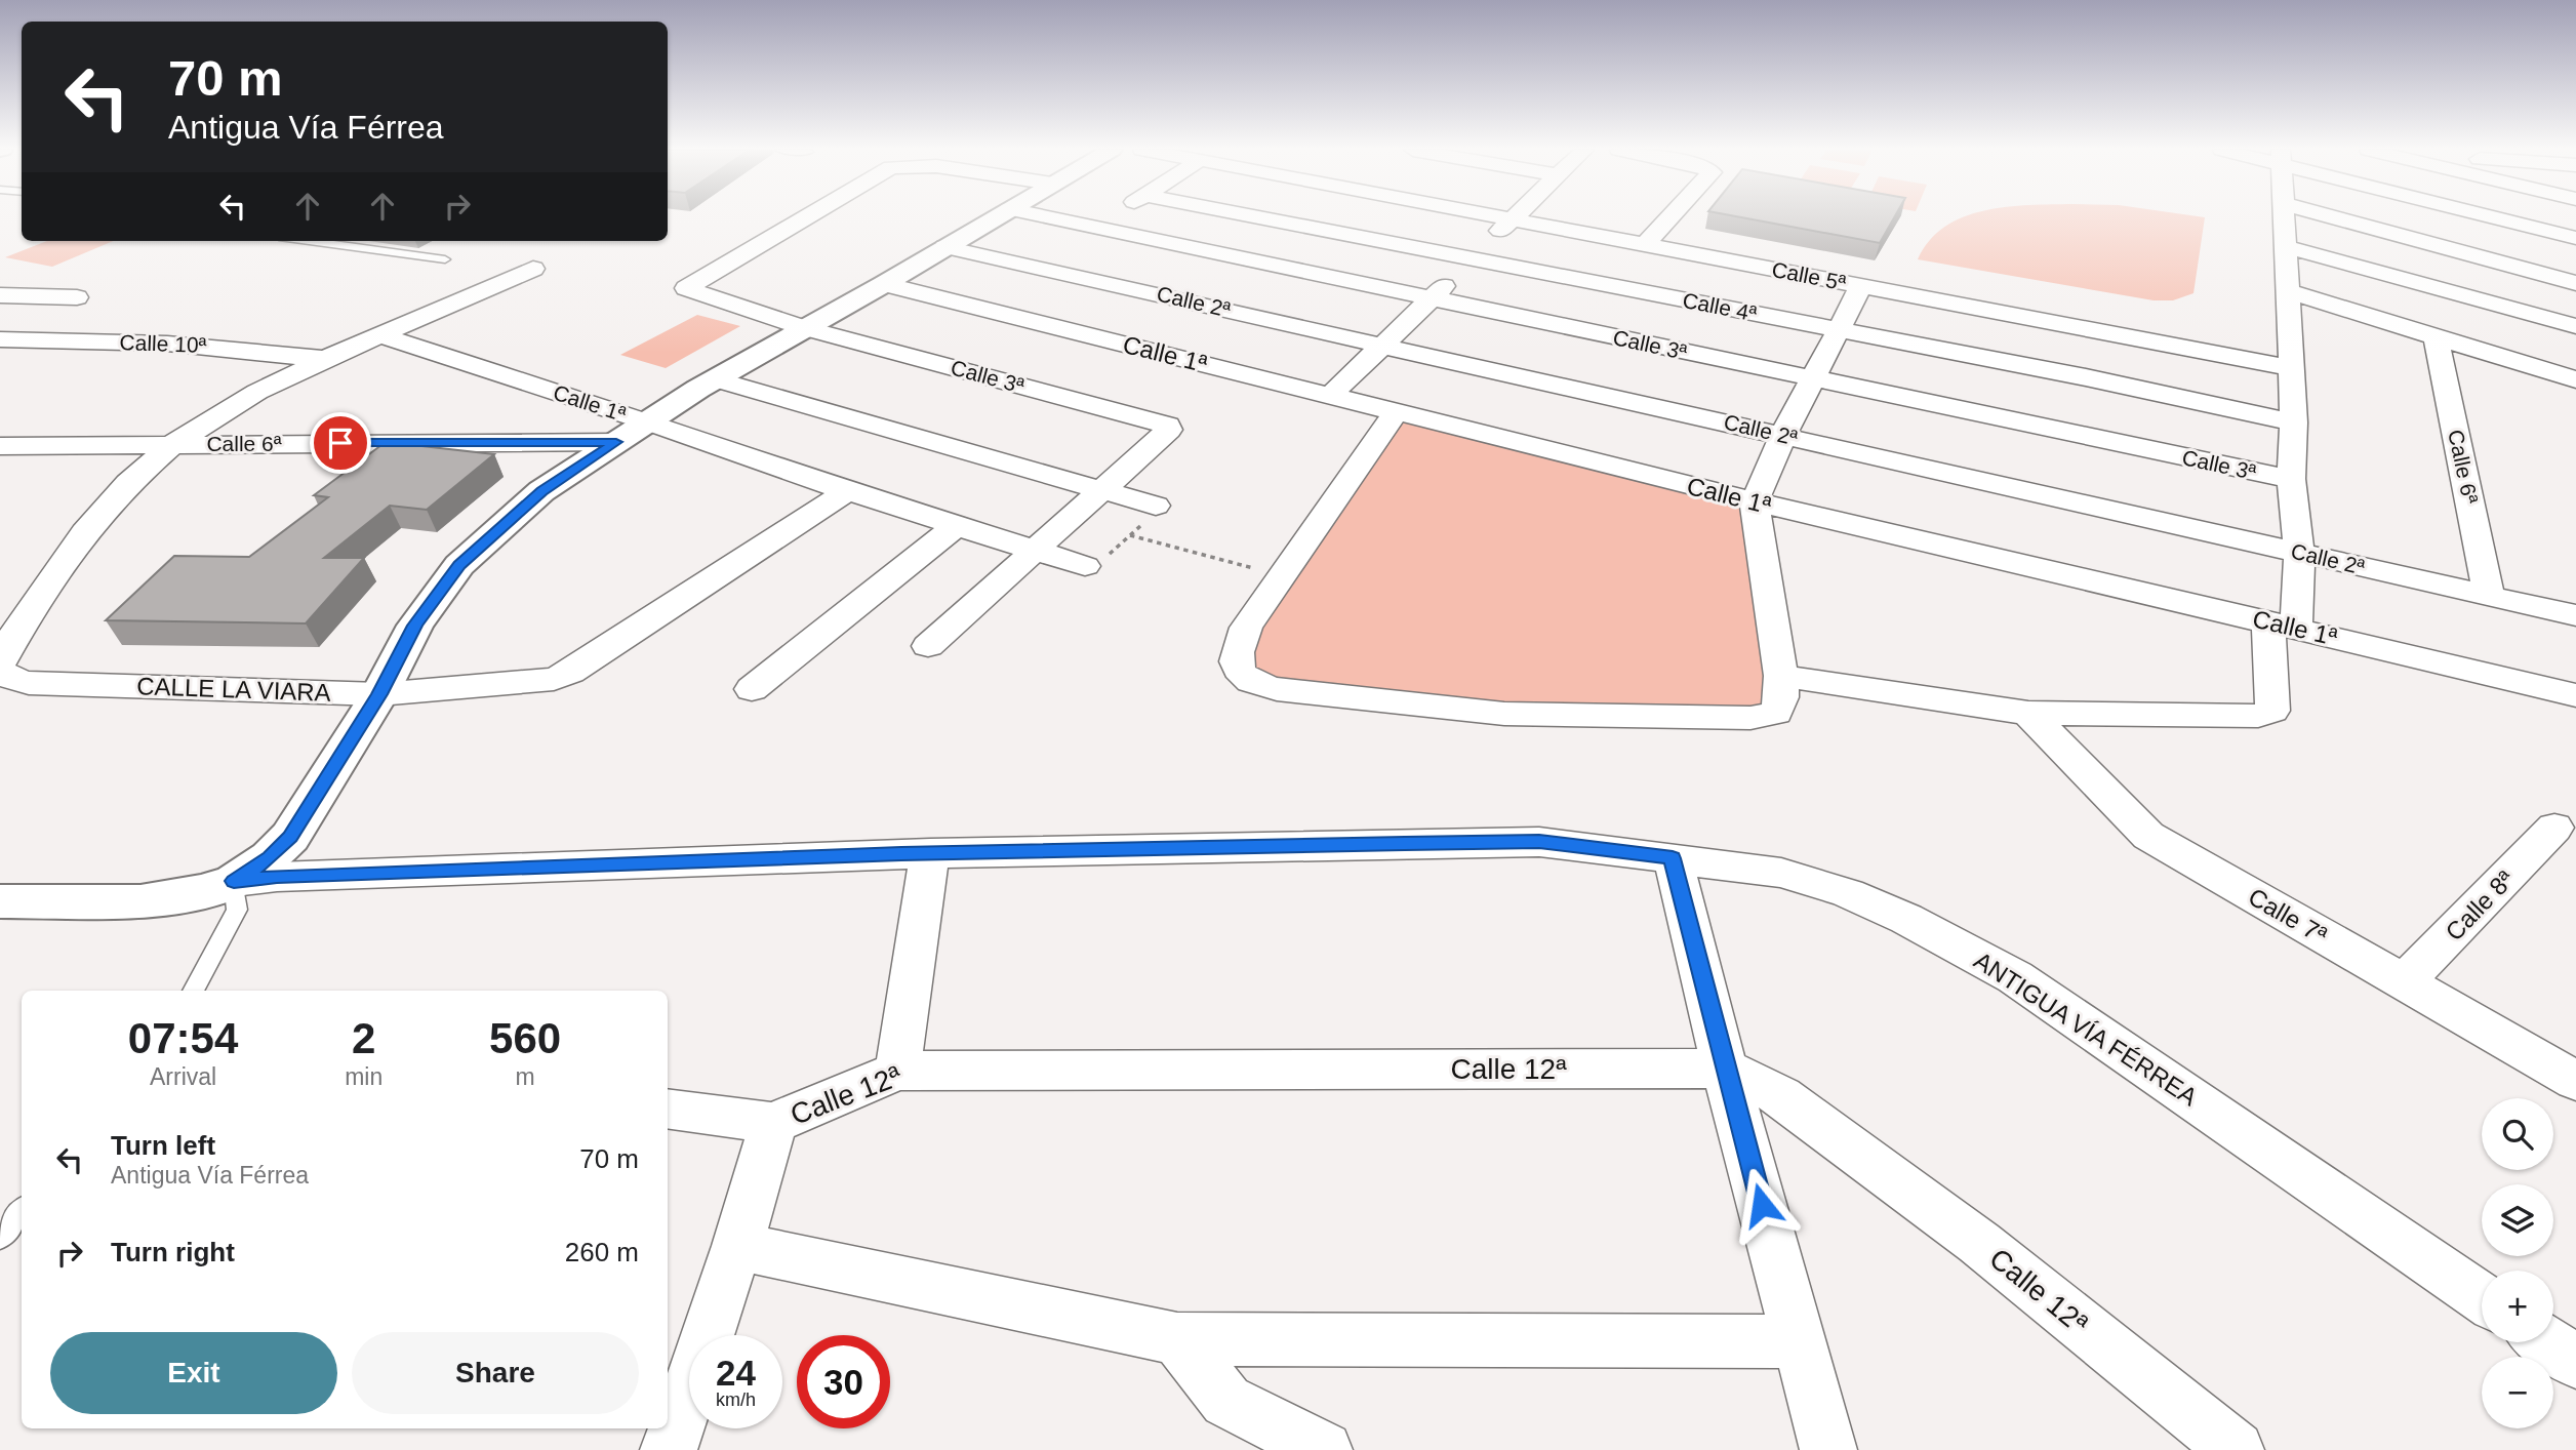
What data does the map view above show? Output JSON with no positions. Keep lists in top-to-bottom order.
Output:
{
  "streets": {
    "street": [
      "Calle 5ª",
      "Calle 2ª",
      "Calle 4ª",
      "Calle 10ª",
      "Calle 3ª",
      "Calle 1ª",
      "Calle 6ª",
      "CALLE LA VIARA",
      "Calle 8ª",
      "Calle 7ª",
      "ANTIGUA VÍA FÉRREA",
      "Calle 12ª"
    ]
  },
  "crossings": [
    ["Calle 2ª", "Calle 6ª"],
    ["Calle 1ª", "CALLE LA VIARA"],
    ["Calle 8ª", "Calle 7ª"]
  ],
  "page": {
    "turn": ["70 m", "Antigua Vía Férrea"],
    "eta": [
      "07:54",
      "Arrival",
      "2",
      "min",
      "560",
      "m"
    ],
    "map_buttons": ["+", "−"],
    "list": [
      {
        "name": "Turn left",
        "note": "Antigua Vía Férrea",
        "value": "70 m"
      },
      {
        "name": "Turn right",
        "value": "260 m"
      }
    ],
    "buttons": ["Exit", "Share"],
    "speed": "24 km/h",
    "limit": "30"
  }
}
